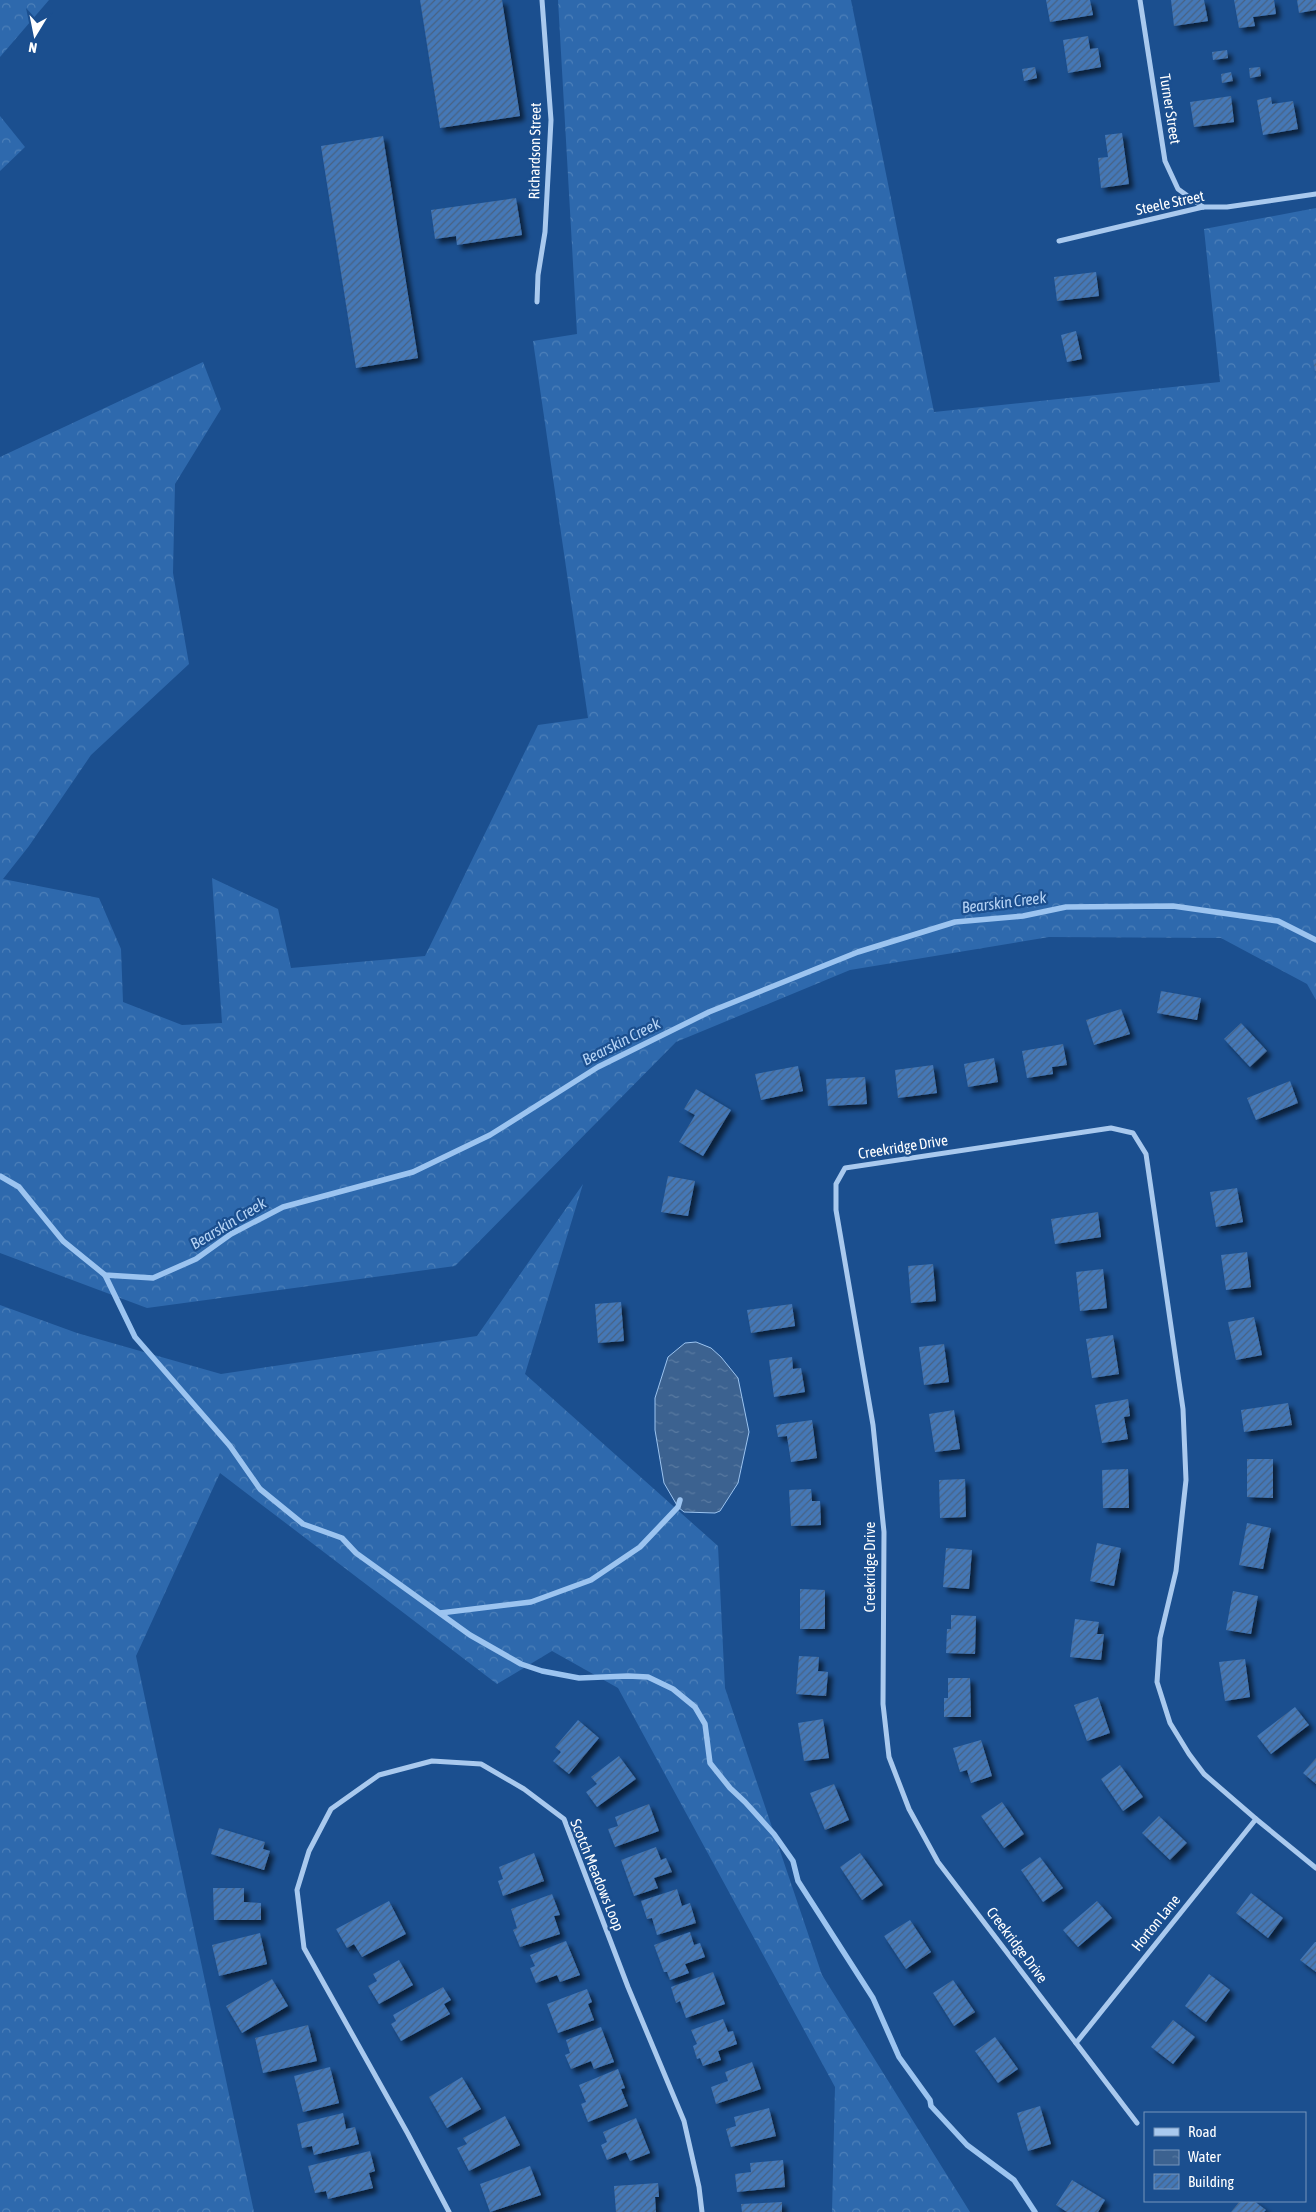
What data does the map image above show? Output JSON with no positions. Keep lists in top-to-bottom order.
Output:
{
  "streets": {
    "street": [
      "Turner Street",
      "Richardson Street",
      "Steele Street",
      "Creekridge Drive",
      "Scotch Meadows Loop",
      "Horton Lane"
    ]
  },
  "crossings": [
    ["Turner Street", "Steele Street"],
    ["Creekridge Drive", "Horton Lane"]
  ],
  "water": ["Bearskin Creek"],
  "legend": ["Road", "Water", "Building"],
  "north": "bottom"
}
